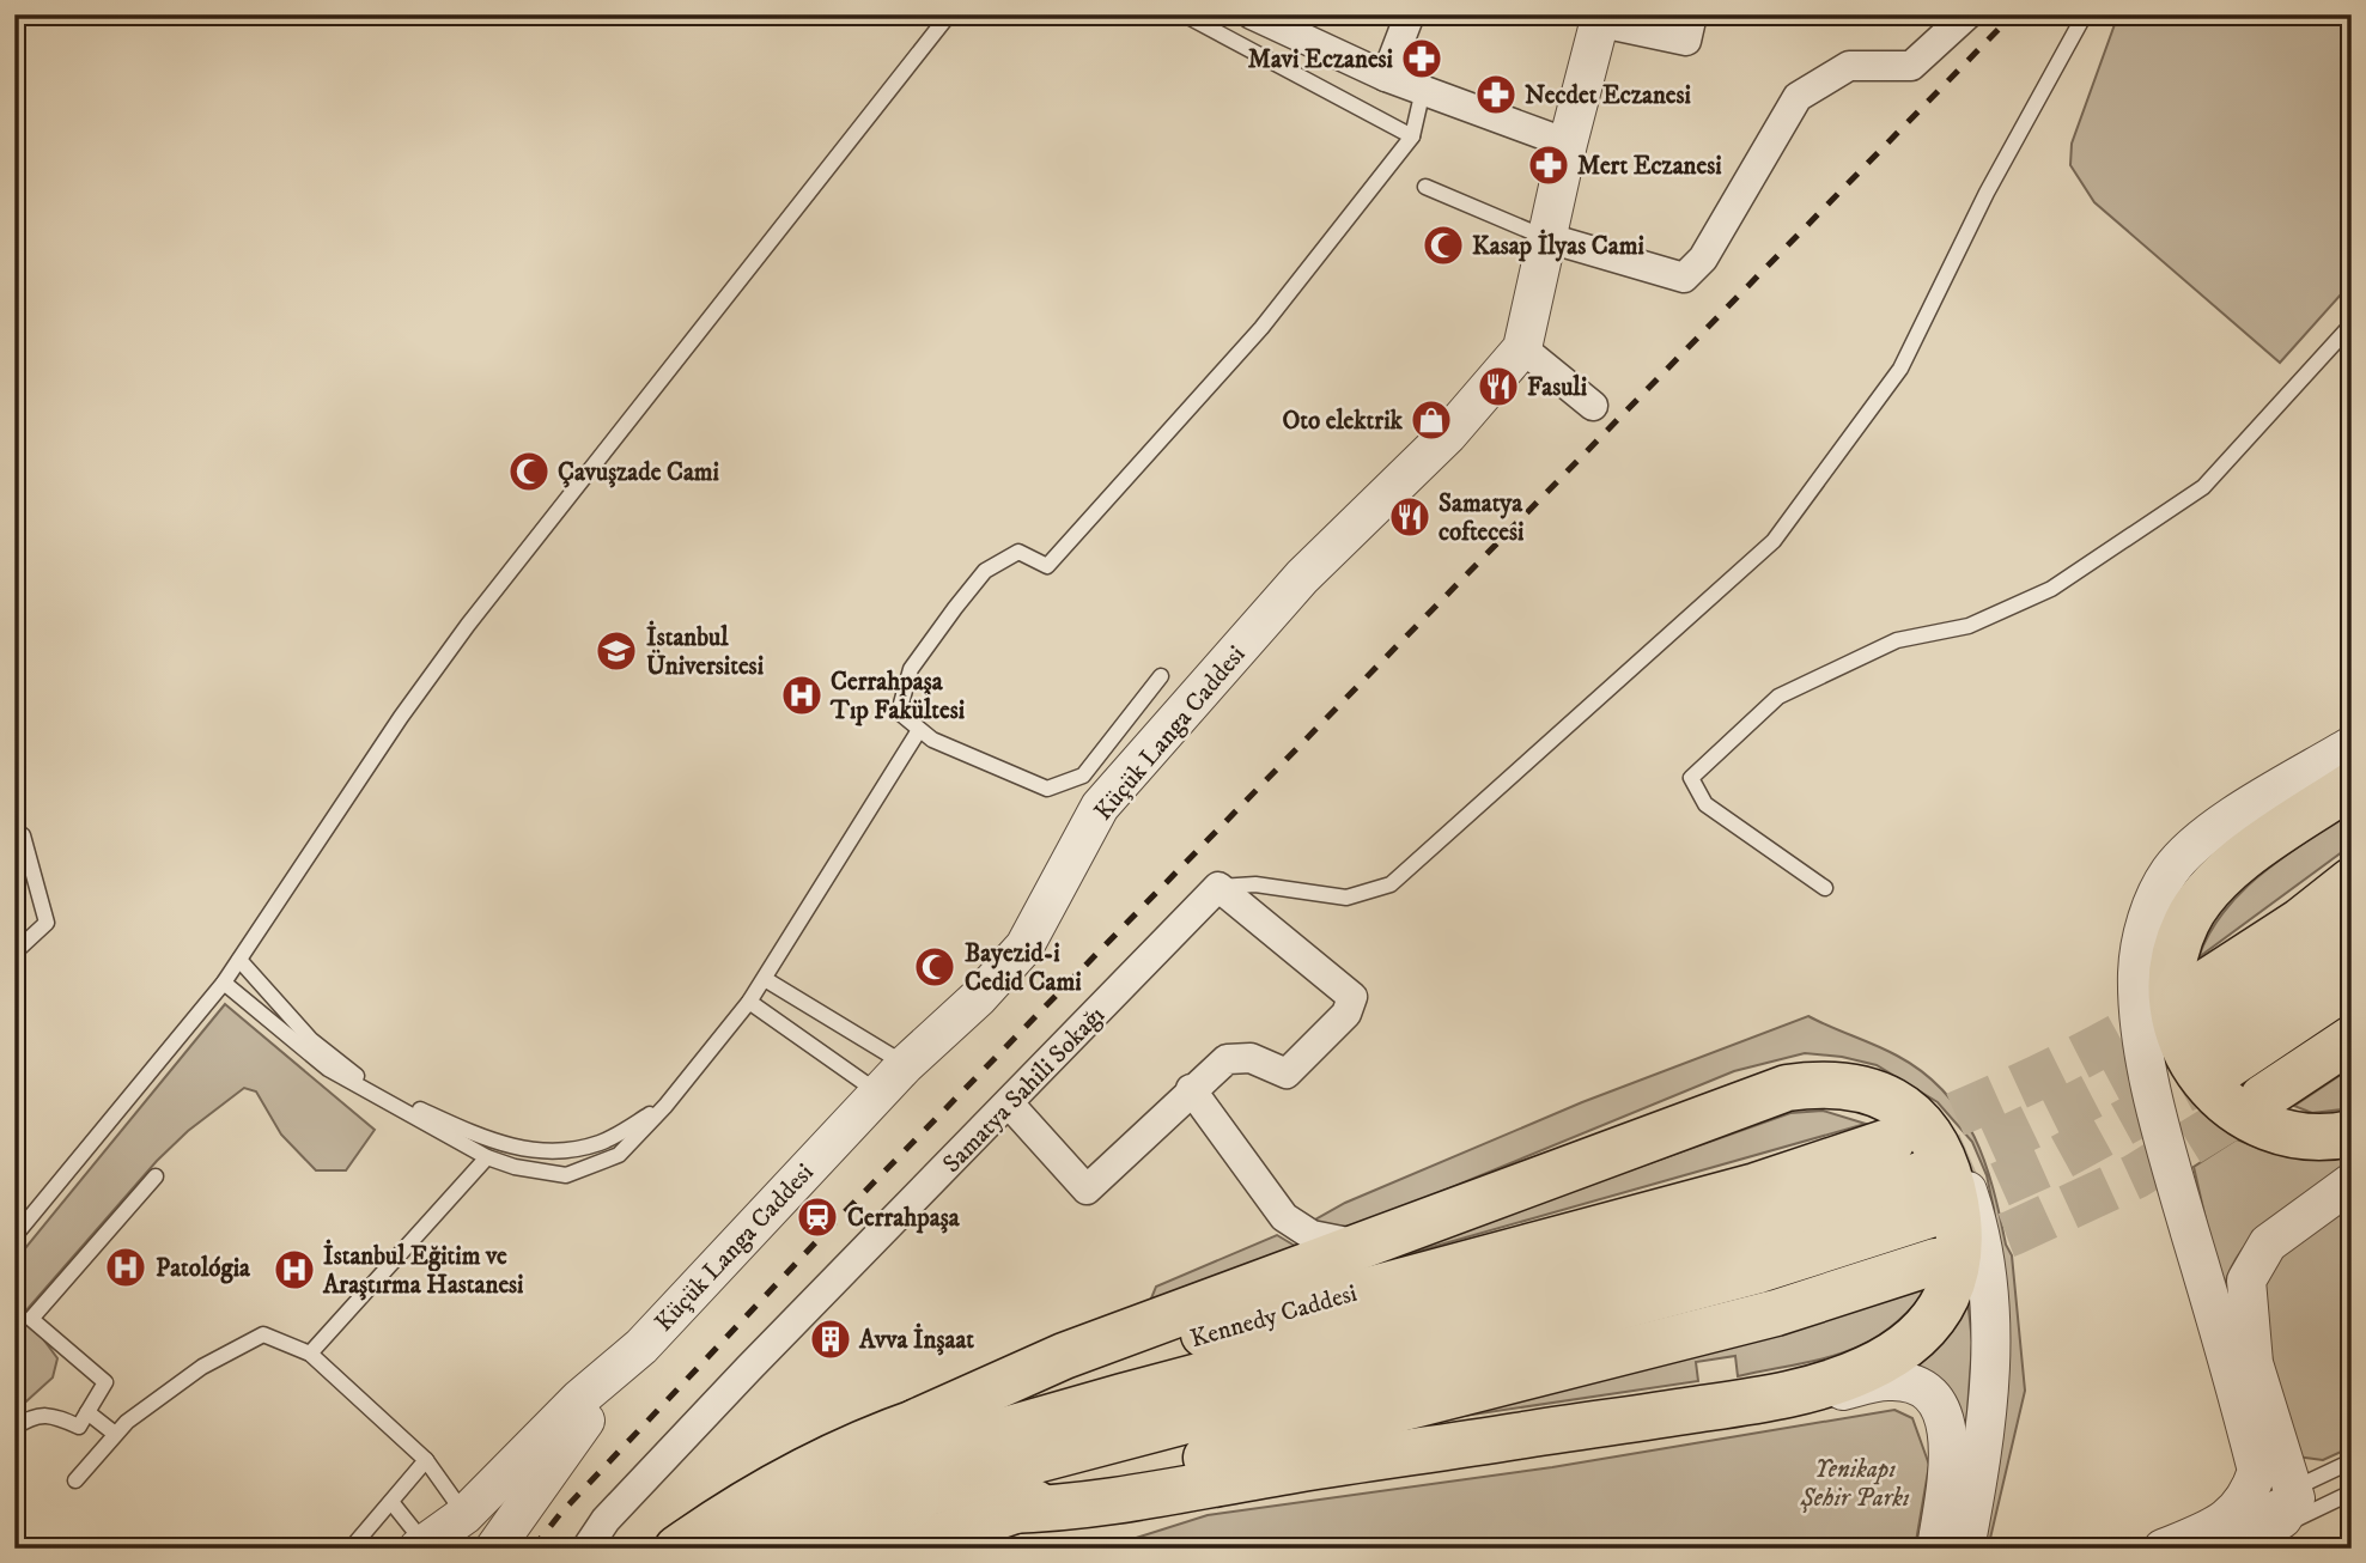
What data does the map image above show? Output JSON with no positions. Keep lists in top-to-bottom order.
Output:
{
  "streets": {
    "main road": ["Kennedy Caddesi"],
    "street": ["Küçük Langa Caddesi", "Samatya Sahili Sokağı"]
  },
  "parks": ["Yenikapı Şehir Parkı"],
  "places": {
    "pharmacy": ["Mavi Eczanesi", "Necdet Eczanesi", "Mert Eczanesi"],
    "mosque": ["Kasap İlyas Cami", "Çavuşzade Cami", "Bayezid-i Cedid Cami"],
    "restaurant": ["Fasuli", "Samatya coftecesi"],
    "shop": ["Oto elektrik"],
    "school or university": ["İstanbul Üniversitesi"],
    "hospital": ["Cerrahpaşa Tıp Fakültesi", "Patológia", "İstanbul Eğitim ve Araştırma Hastanesi"],
    "station": ["Cerrahpaşa"],
    "building": ["Avva İnşaat"]
  }
}
